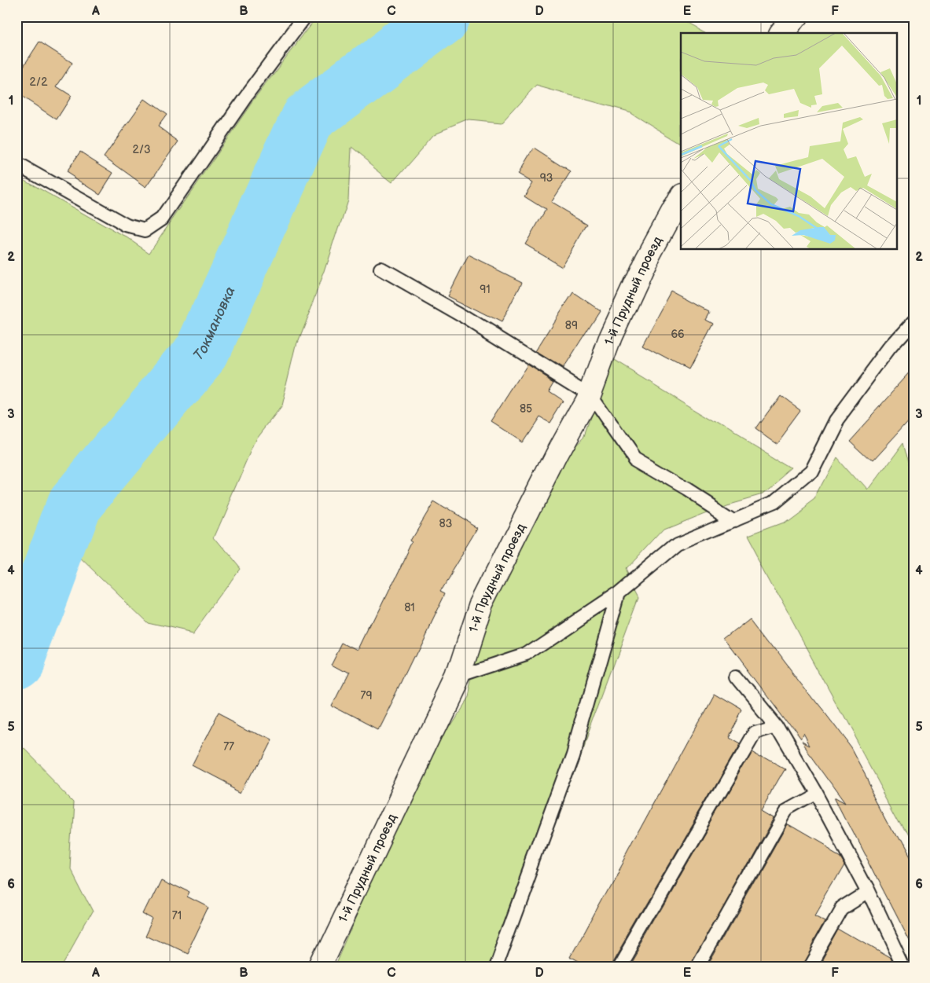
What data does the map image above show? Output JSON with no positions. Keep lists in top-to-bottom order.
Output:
{
  "streets": {
    "street": ["1-й Прудный проезд"]
  },
  "water": ["Токмановка"],
  "house_numbers": [
    "2/2",
    "2/3",
    "93",
    "91",
    "89",
    "66",
    "85",
    "83",
    "81",
    "79",
    "77",
    "71"
  ],
  "grid": {
    "columns": [
      "A",
      "B",
      "C",
      "D",
      "E",
      "F"
    ],
    "rows": [
      "1",
      "2",
      "3",
      "4",
      "5",
      "6"
    ]
  }
}
